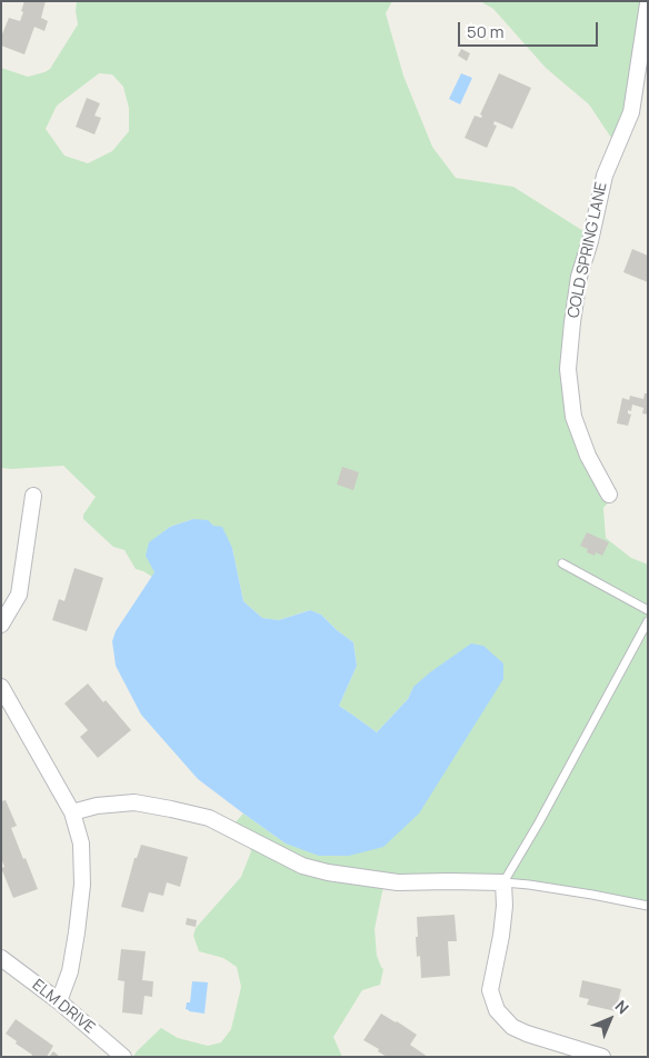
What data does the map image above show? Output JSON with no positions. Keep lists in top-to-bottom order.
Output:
{
  "streets": {
    "street": ["COLD SPRING LANE", "ELM DRIVE"]
  },
  "scale_bar": "50 m",
  "north": "top right"
}
